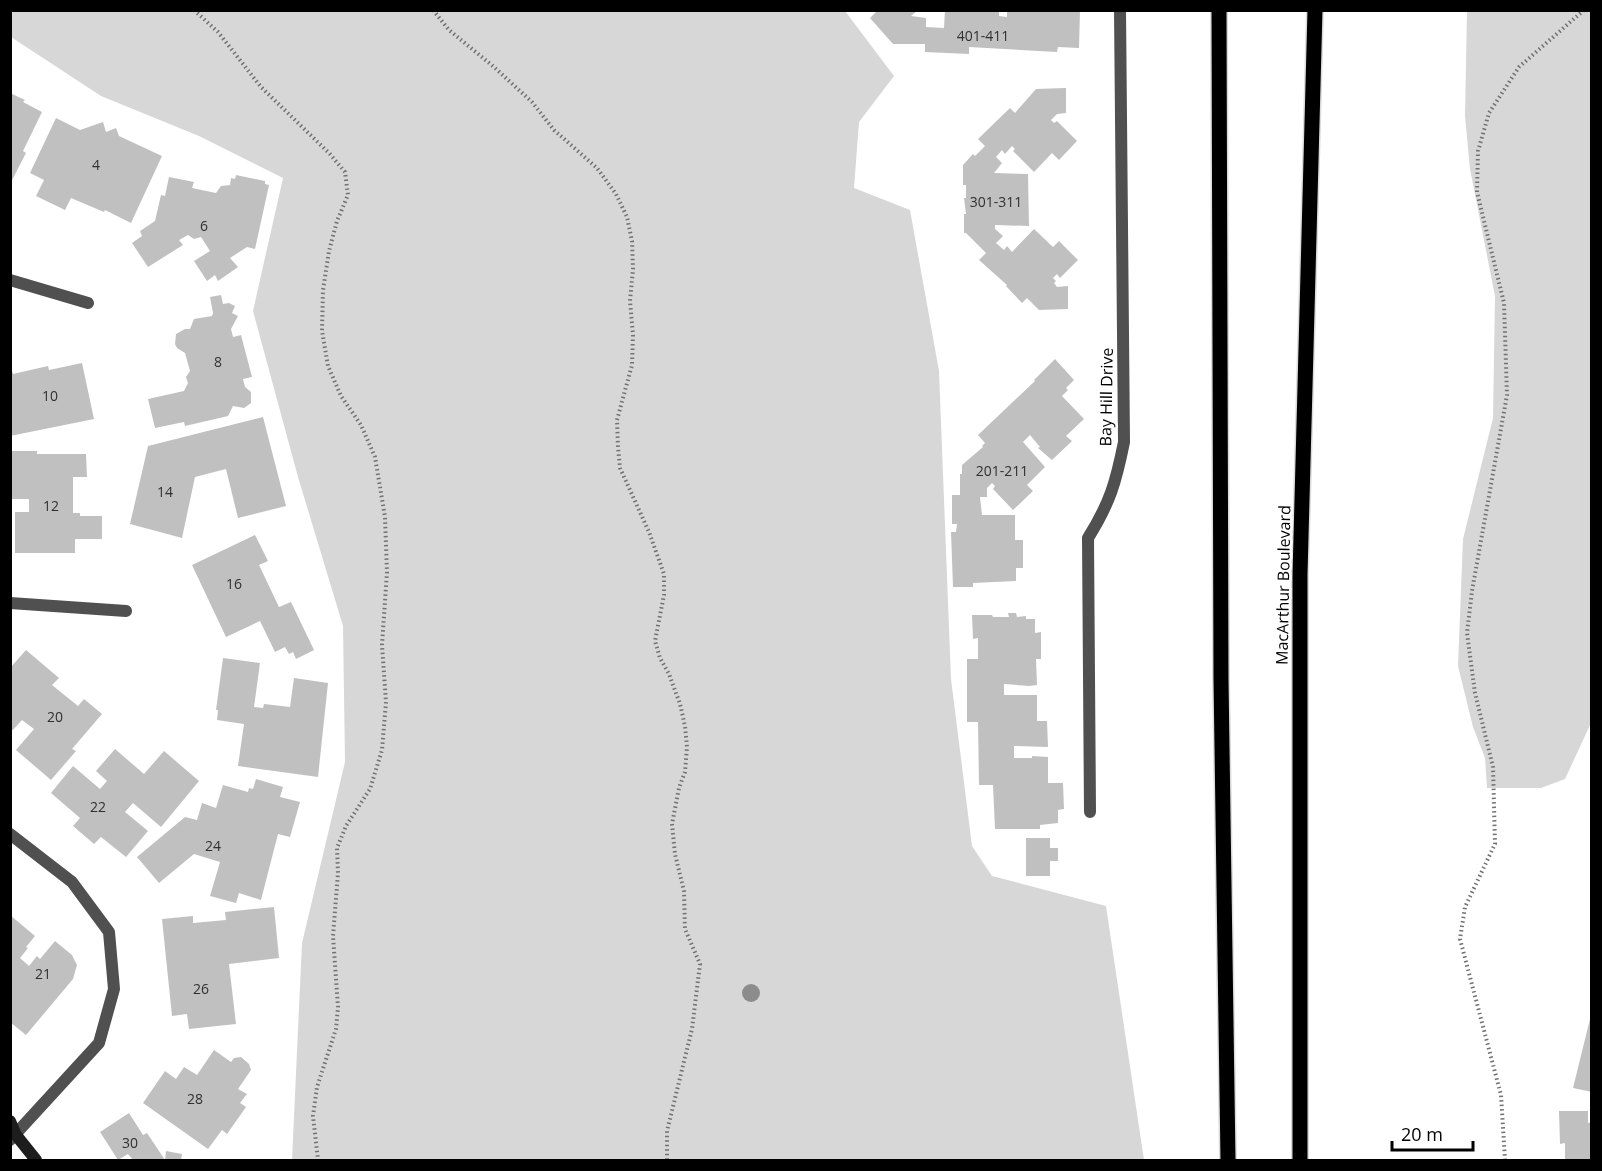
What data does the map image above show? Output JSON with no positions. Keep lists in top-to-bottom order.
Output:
{
  "streets": {
    "main road": ["MacArthur Boulevard"],
    "street": ["Bay Hill Drive"]
  },
  "house_numbers": [
    "401-411",
    "4",
    "301-311",
    "6",
    "8",
    "10",
    "201-211",
    "14",
    "12",
    "16",
    "20",
    "22",
    "24",
    "21",
    "26",
    "28",
    "30"
  ],
  "scale_bar": "20 m"
}
